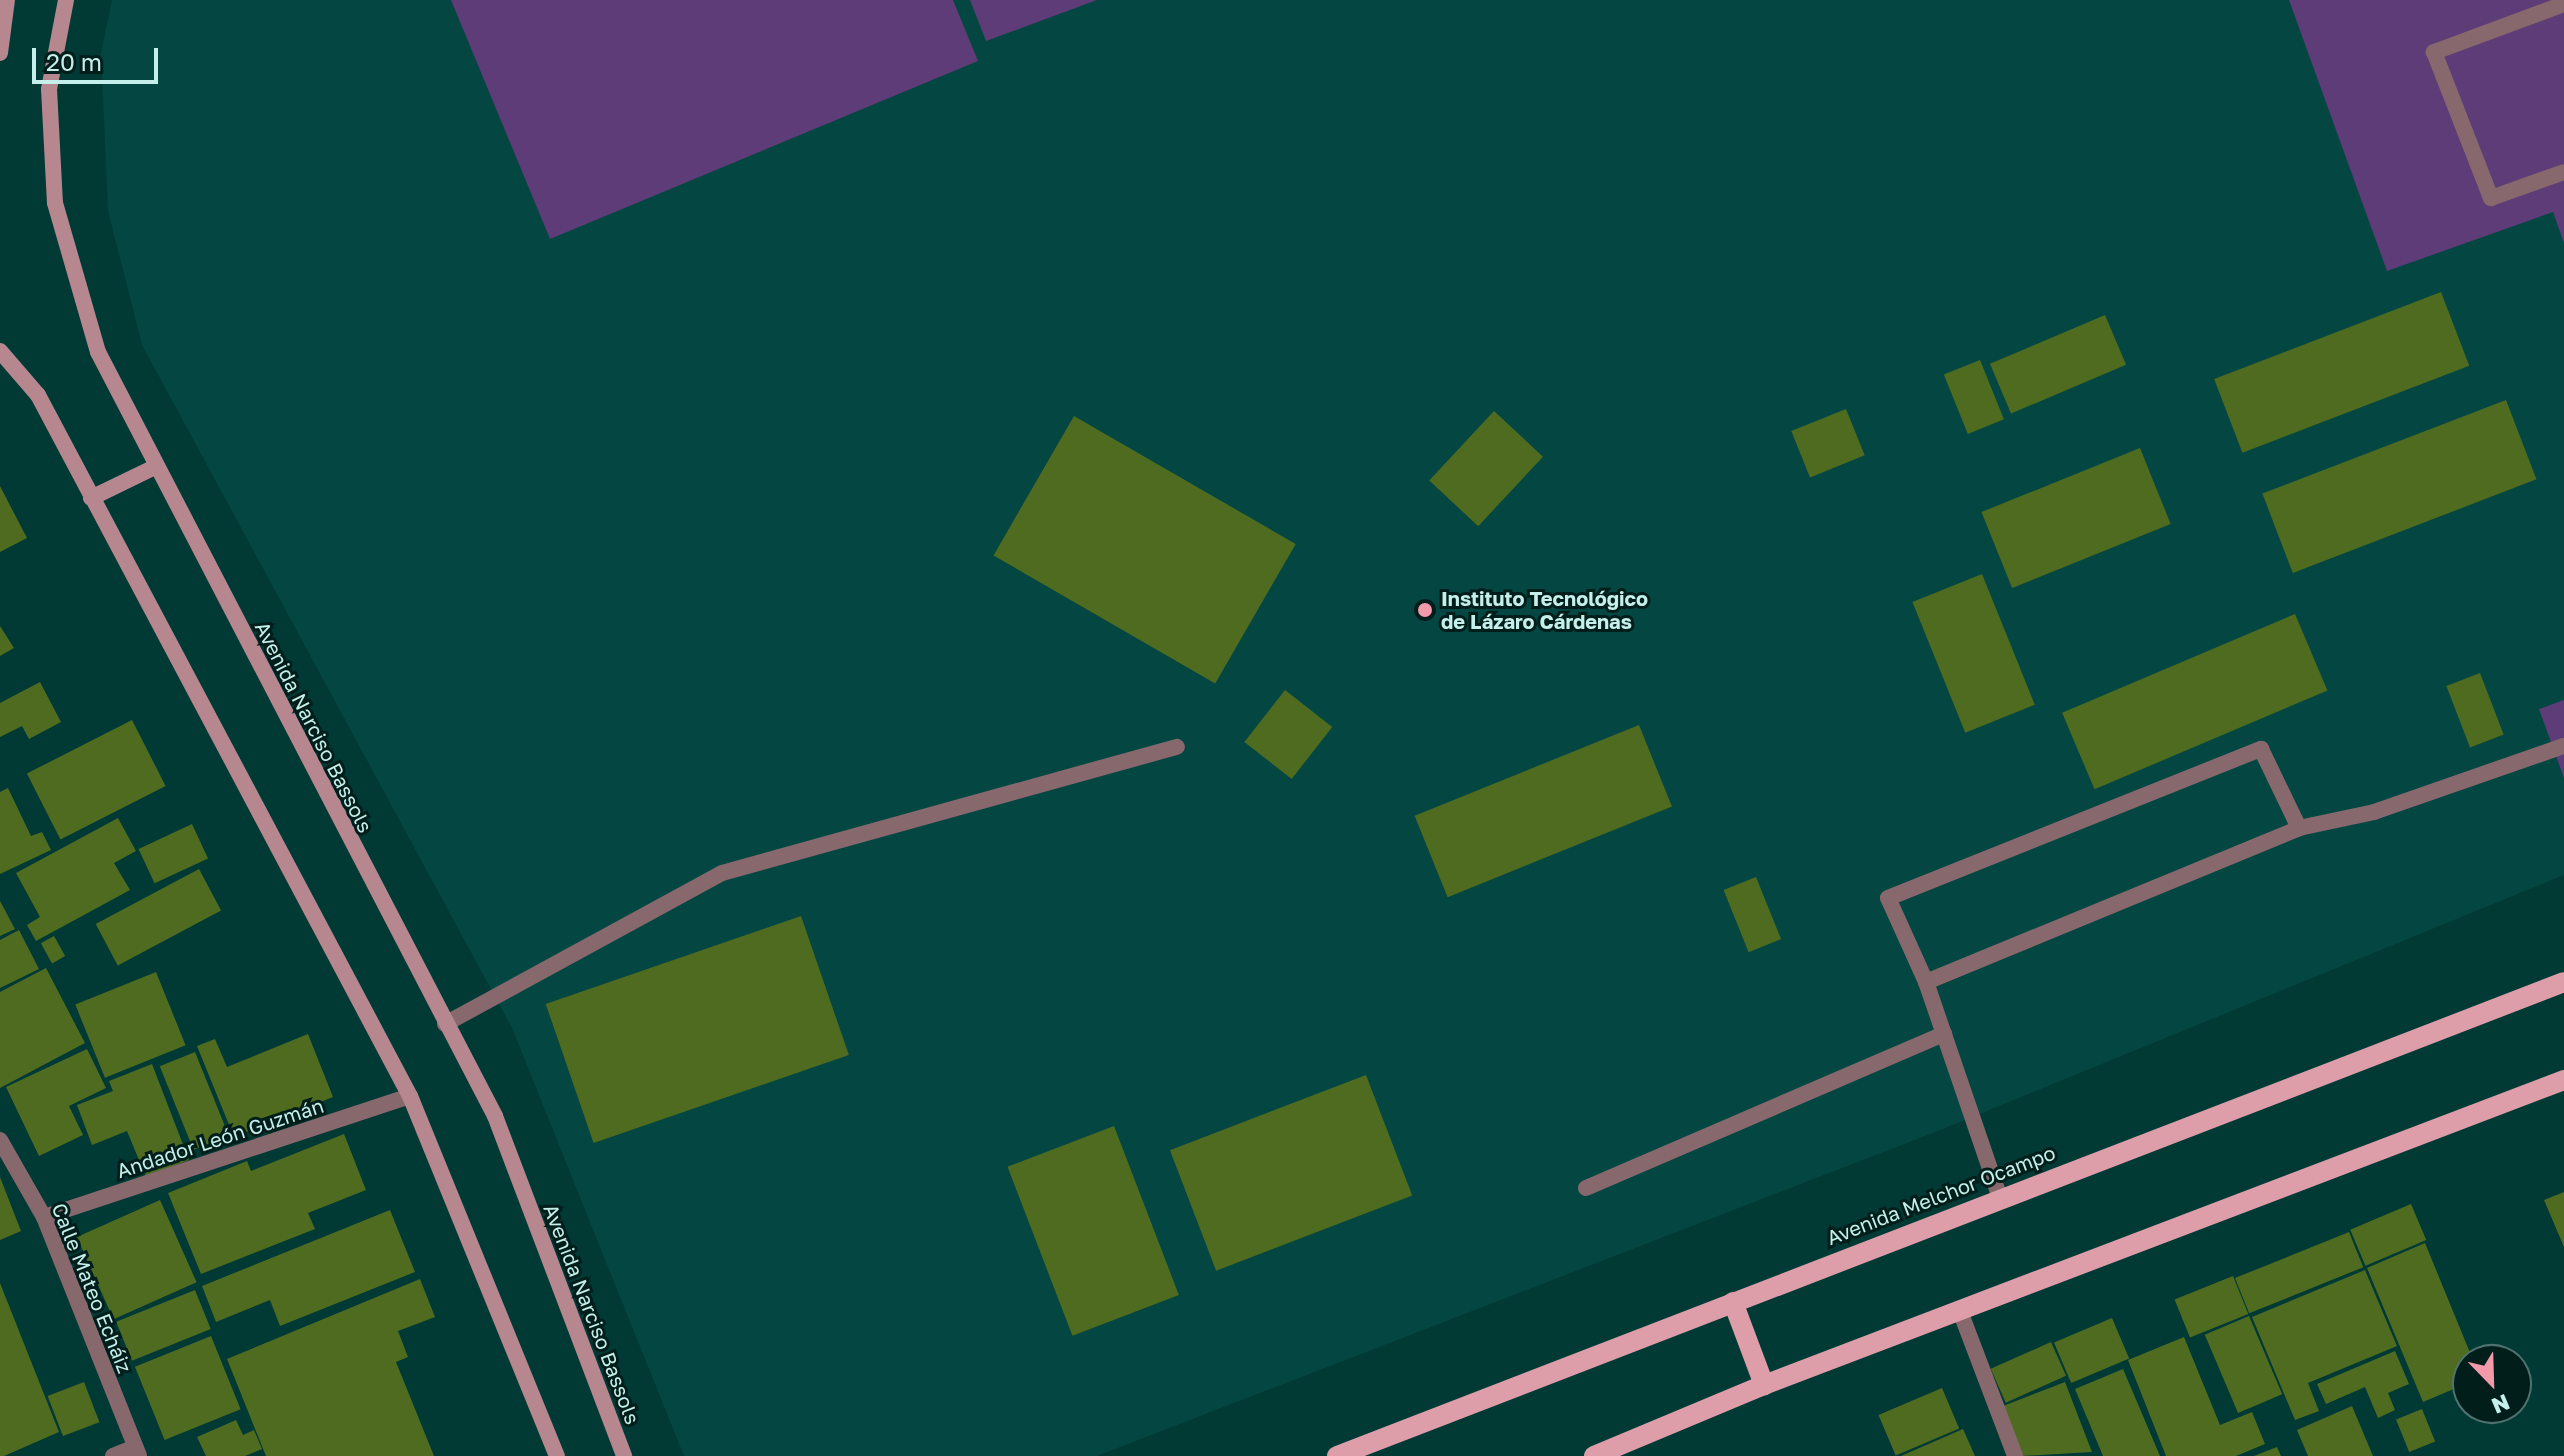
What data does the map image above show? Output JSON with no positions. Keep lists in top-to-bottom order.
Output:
{
  "streets": {
    "main road": ["Avenida Melchor Ocampo"],
    "street": ["Avenida Narciso Bassols", "Andador León Guzmán", "Calle Mateo Echáiz"]
  },
  "crossings": [
    ["Andador León Guzmán", "Calle Mateo Echáiz"]
  ],
  "places": ["Instituto Tecnológico de Lázaro Cárdenas"],
  "scale_bar": "20 m",
  "north": "bottom right"
}
